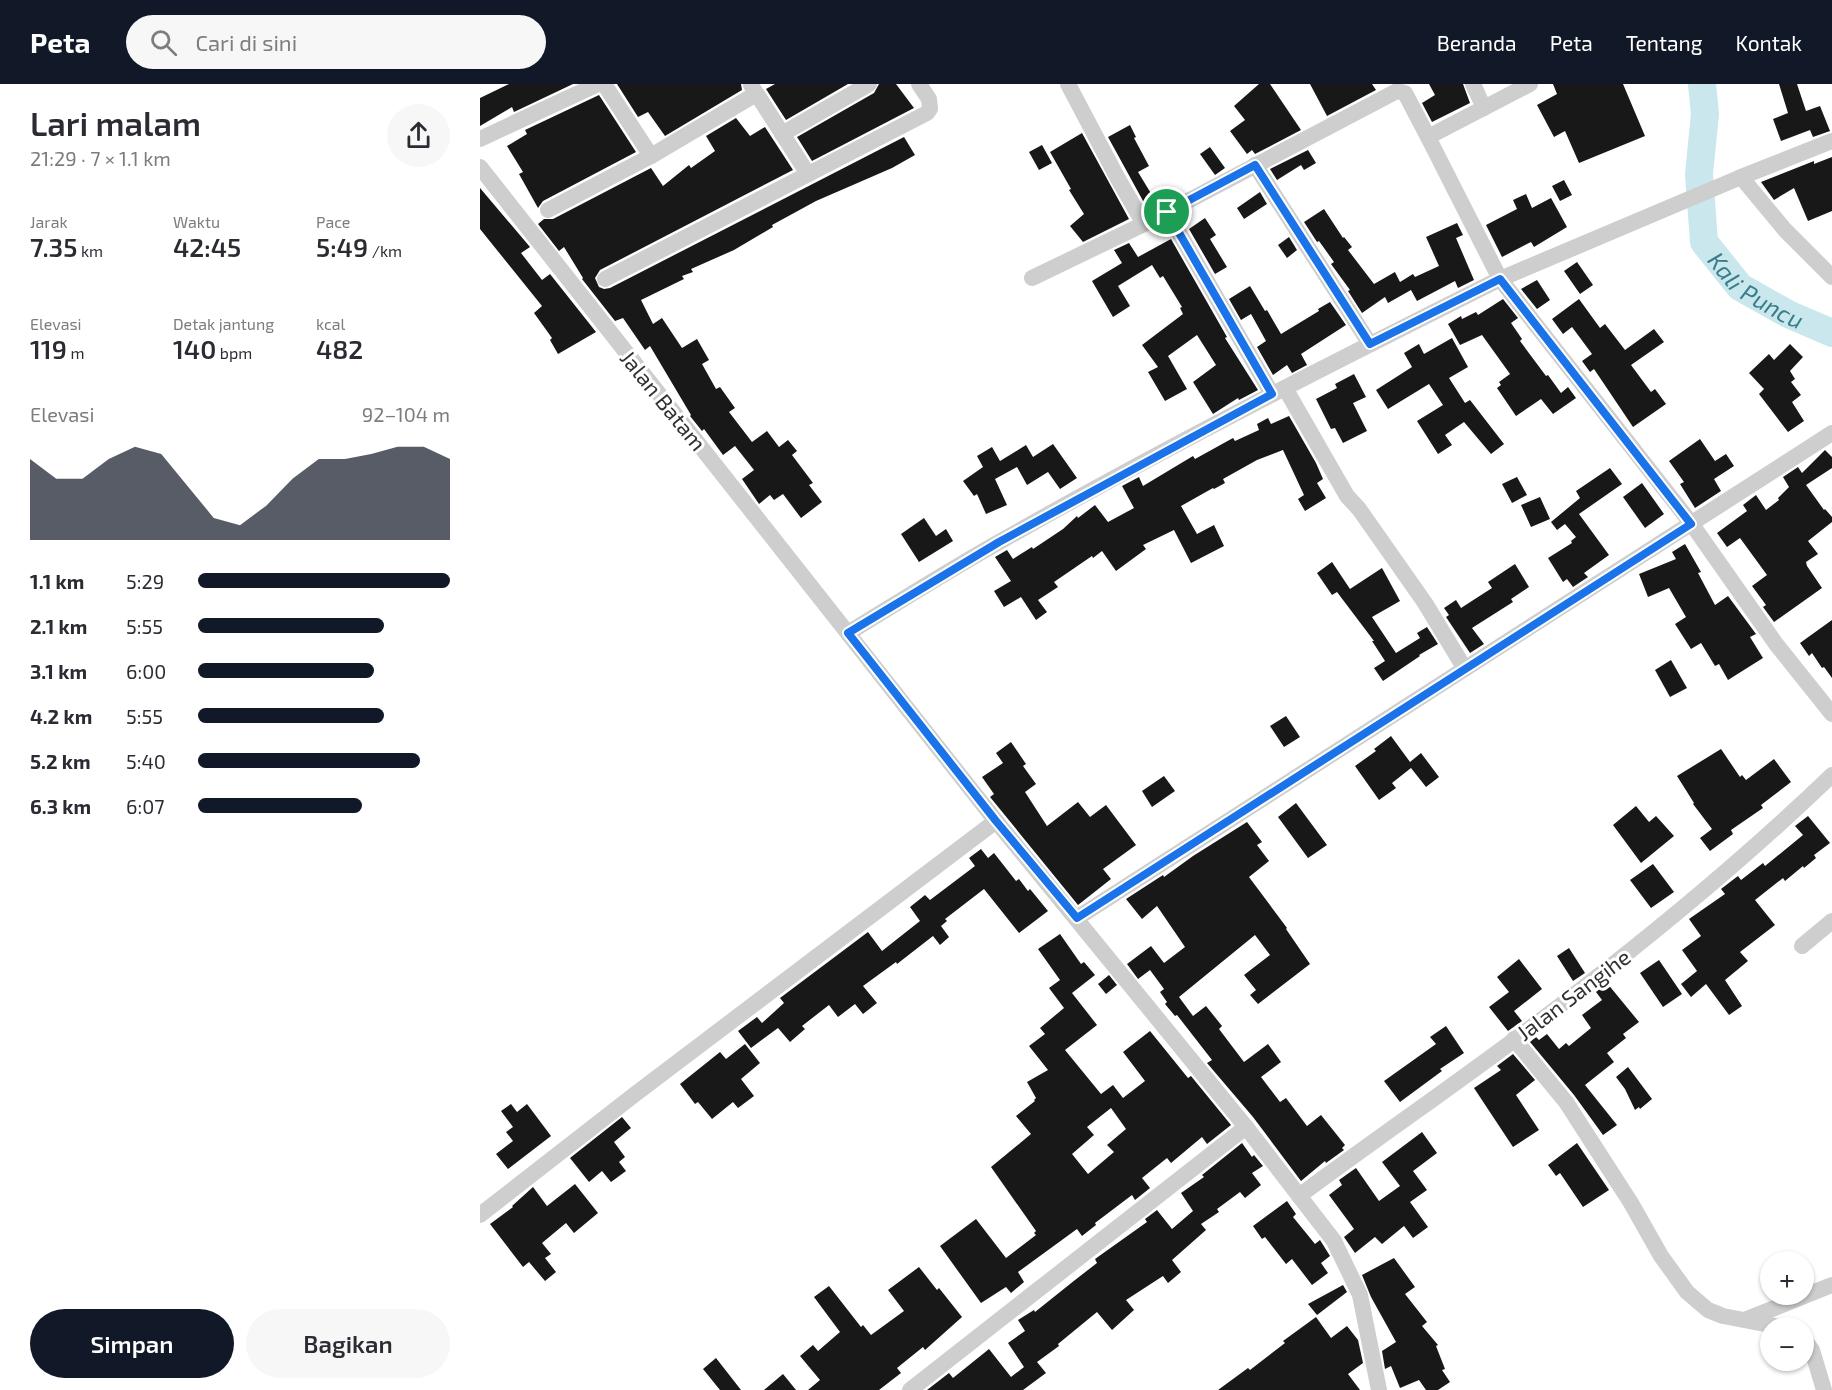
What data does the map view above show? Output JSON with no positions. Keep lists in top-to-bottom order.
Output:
{
  "streets": {
    "street": ["Jalan Batam", "Jalan Sangihe"]
  },
  "crossings": [
    ["Jalan Batam", "Jalan Sangihe"]
  ],
  "water": ["Kali Puncu"],
  "page": {
    "header": "Peta",
    "search": "Cari di sini",
    "nav": [
      "Beranda",
      "Peta",
      "Tentang",
      "Kontak"
    ],
    "heading": ["Lari malam", "21:29 · 7 × 1.1 km"],
    "stats": [
      ["Jarak", "7.35 km"],
      ["Waktu", "42:45"],
      ["Pace", "5:49 /km"],
      ["Elevasi", "119 m"],
      ["Detak jantung", "140 bpm"],
      ["kcal", "482"]
    ],
    "chart": ["Elevasi", "92–104 m"],
    "list": [
      {
        "name": "1.1 km",
        "note": "5:29"
      },
      {
        "name": "2.1 km",
        "note": "5:55"
      },
      {
        "name": "3.1 km",
        "note": "6:00"
      },
      {
        "name": "4.2 km",
        "note": "5:55"
      },
      {
        "name": "5.2 km",
        "note": "5:40"
      },
      {
        "name": "6.3 km",
        "note": "6:07"
      }
    ],
    "map_buttons": ["+", "−"],
    "buttons": ["Simpan", "Bagikan"]
  }
}
